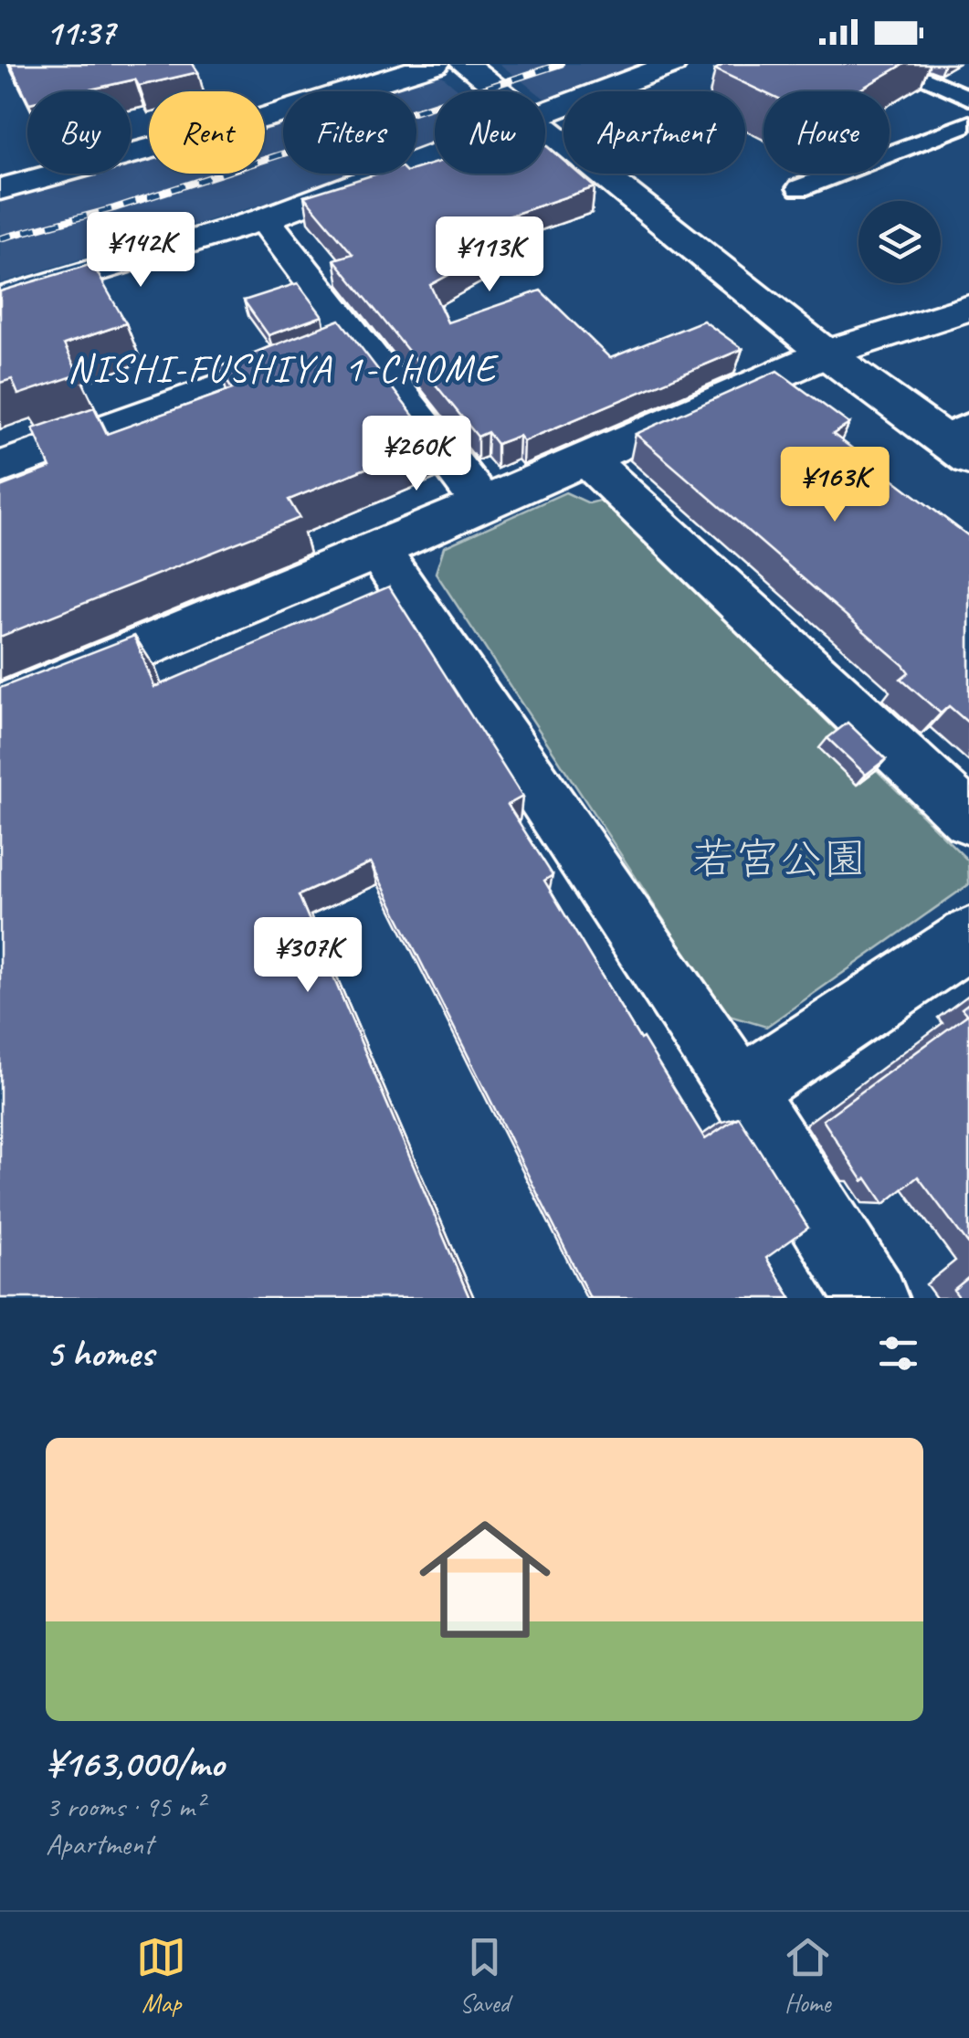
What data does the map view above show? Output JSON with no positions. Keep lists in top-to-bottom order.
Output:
{
  "districts": ["NISHI-FUSHIYA 1-CHOME"],
  "parks": ["若宮公園"],
  "page": {
    "status": "11:37",
    "chip": [
      "Buy",
      "Rent",
      "Filters",
      "New",
      "Apartment",
      "House"
    ],
    "price": [
      "¥142K",
      "¥113K",
      "¥260K",
      "¥163K",
      "¥307K"
    ],
    "heading": "5 homes",
    "list": [
      {
        "name": "¥163,000/mo",
        "note": "3 rooms · 95 m² · Apartment"
      }
    ],
    "tabs": ["Map", "Saved", "Home"]
  }
}
